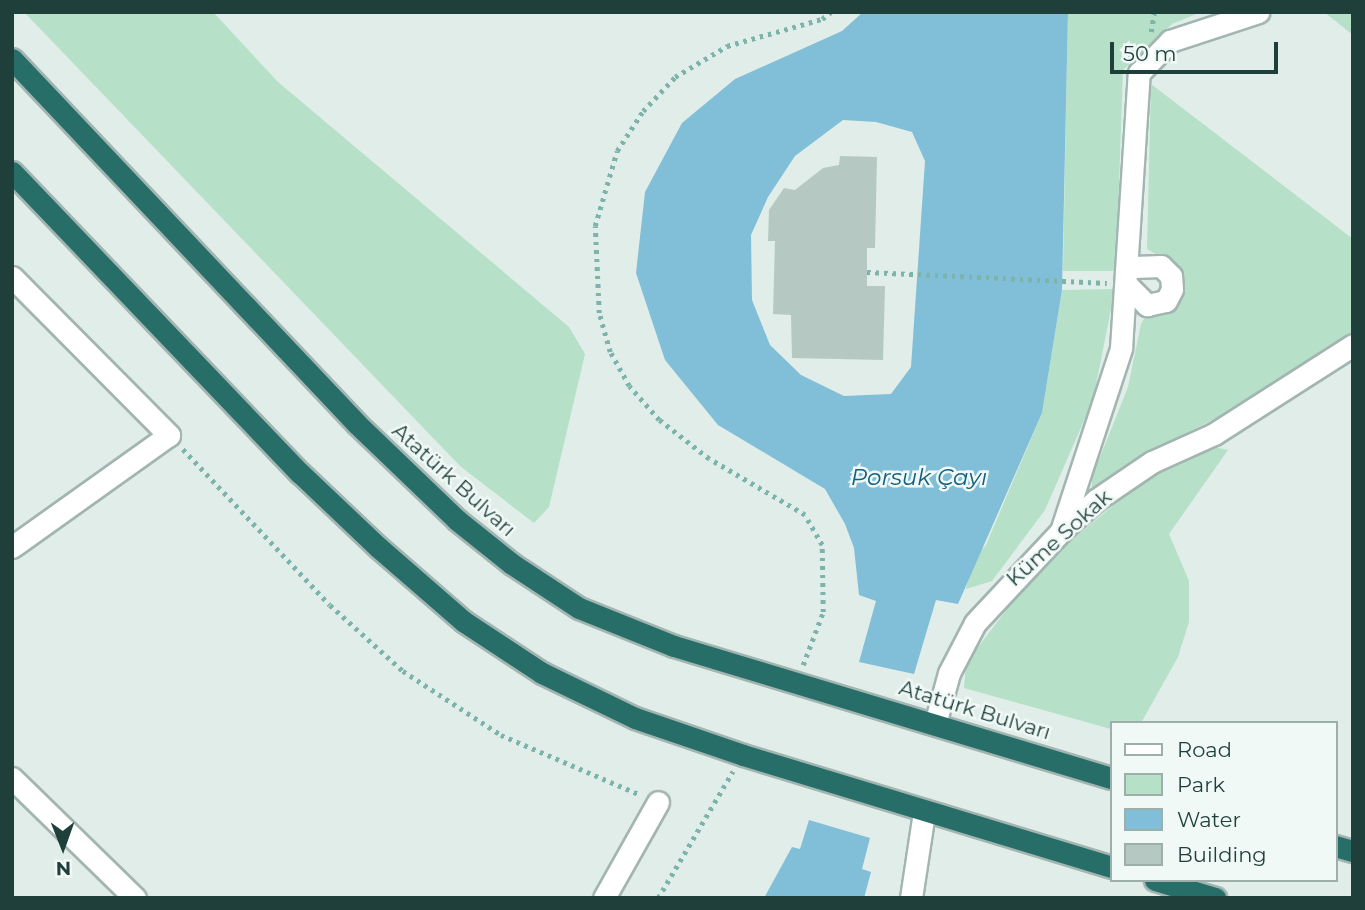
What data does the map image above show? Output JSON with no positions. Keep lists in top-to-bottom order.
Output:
{
  "streets": {
    "highway": ["Atatürk Bulvarı"],
    "street": ["Küme Sokak"]
  },
  "crossings": [
    ["Atatürk Bulvarı", "Küme Sokak"]
  ],
  "water": ["Porsuk Çayı"],
  "legend": [
    "Road",
    "Park",
    "Water",
    "Building"
  ],
  "scale_bar": "50 m",
  "north": "bottom"
}
